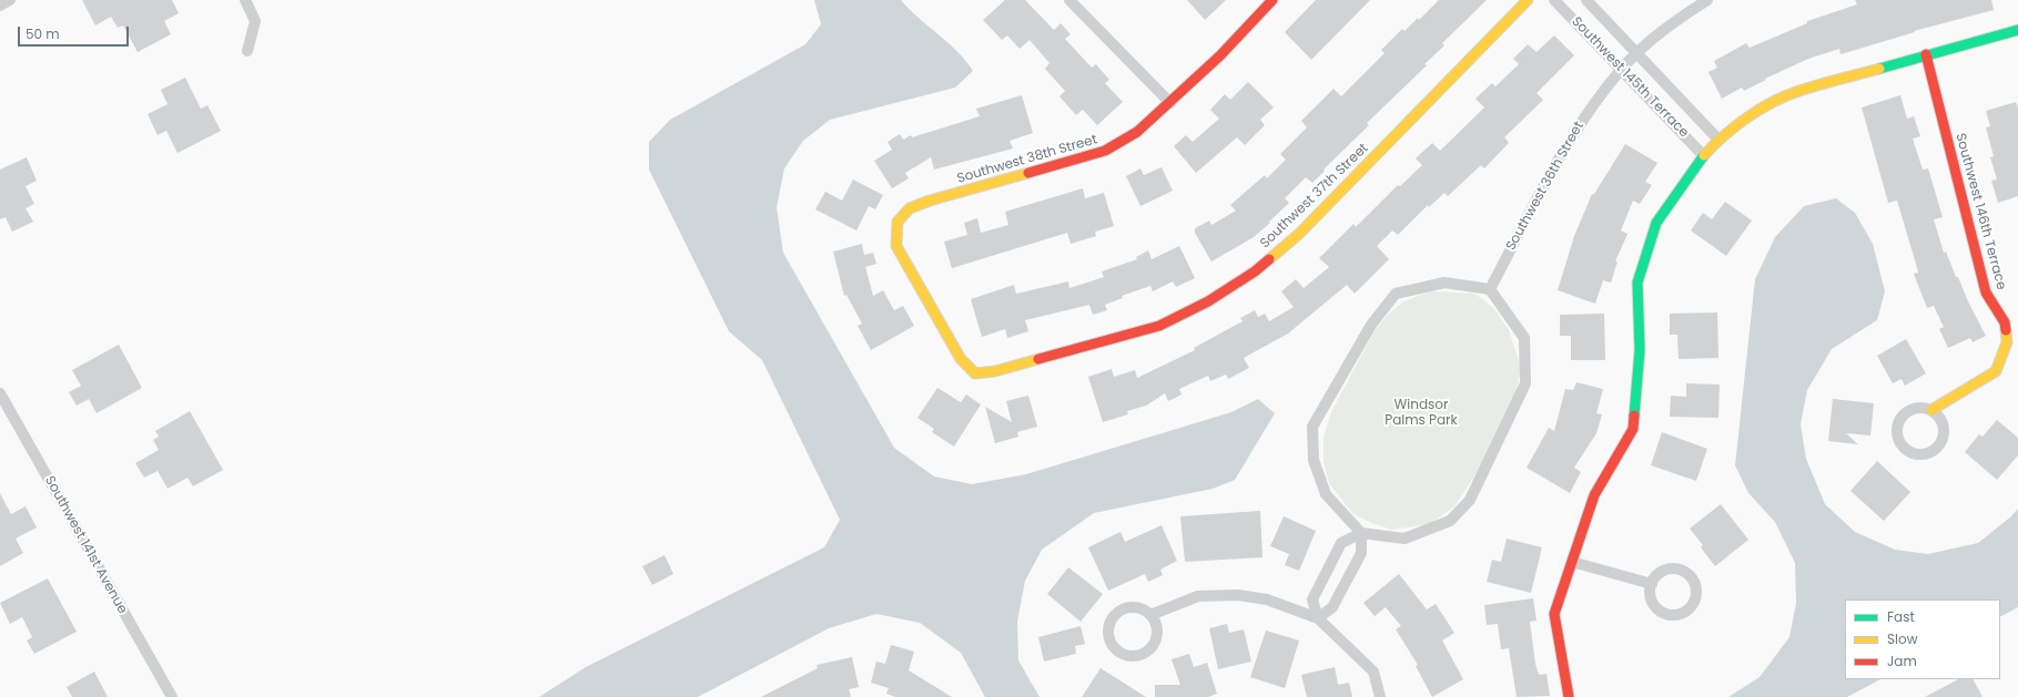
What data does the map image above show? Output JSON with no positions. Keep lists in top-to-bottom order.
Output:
{
  "streets": {
    "street": [
      "Southwest 145th Terrace",
      "Southwest 38th Street",
      "Southwest 36th Street",
      "Southwest 37th Street",
      "Southwest 146th Terrace",
      "Southwest 141st Avenue"
    ]
  },
  "crossings": [
    ["Southwest 145th Terrace", "Southwest 36th Street"],
    ["Southwest 38th Street", "Southwest 37th Street"]
  ],
  "parks": ["Windsor Palms Park"],
  "legend": ["Fast", "Slow", "Jam"],
  "scale_bar": "50 m"
}
